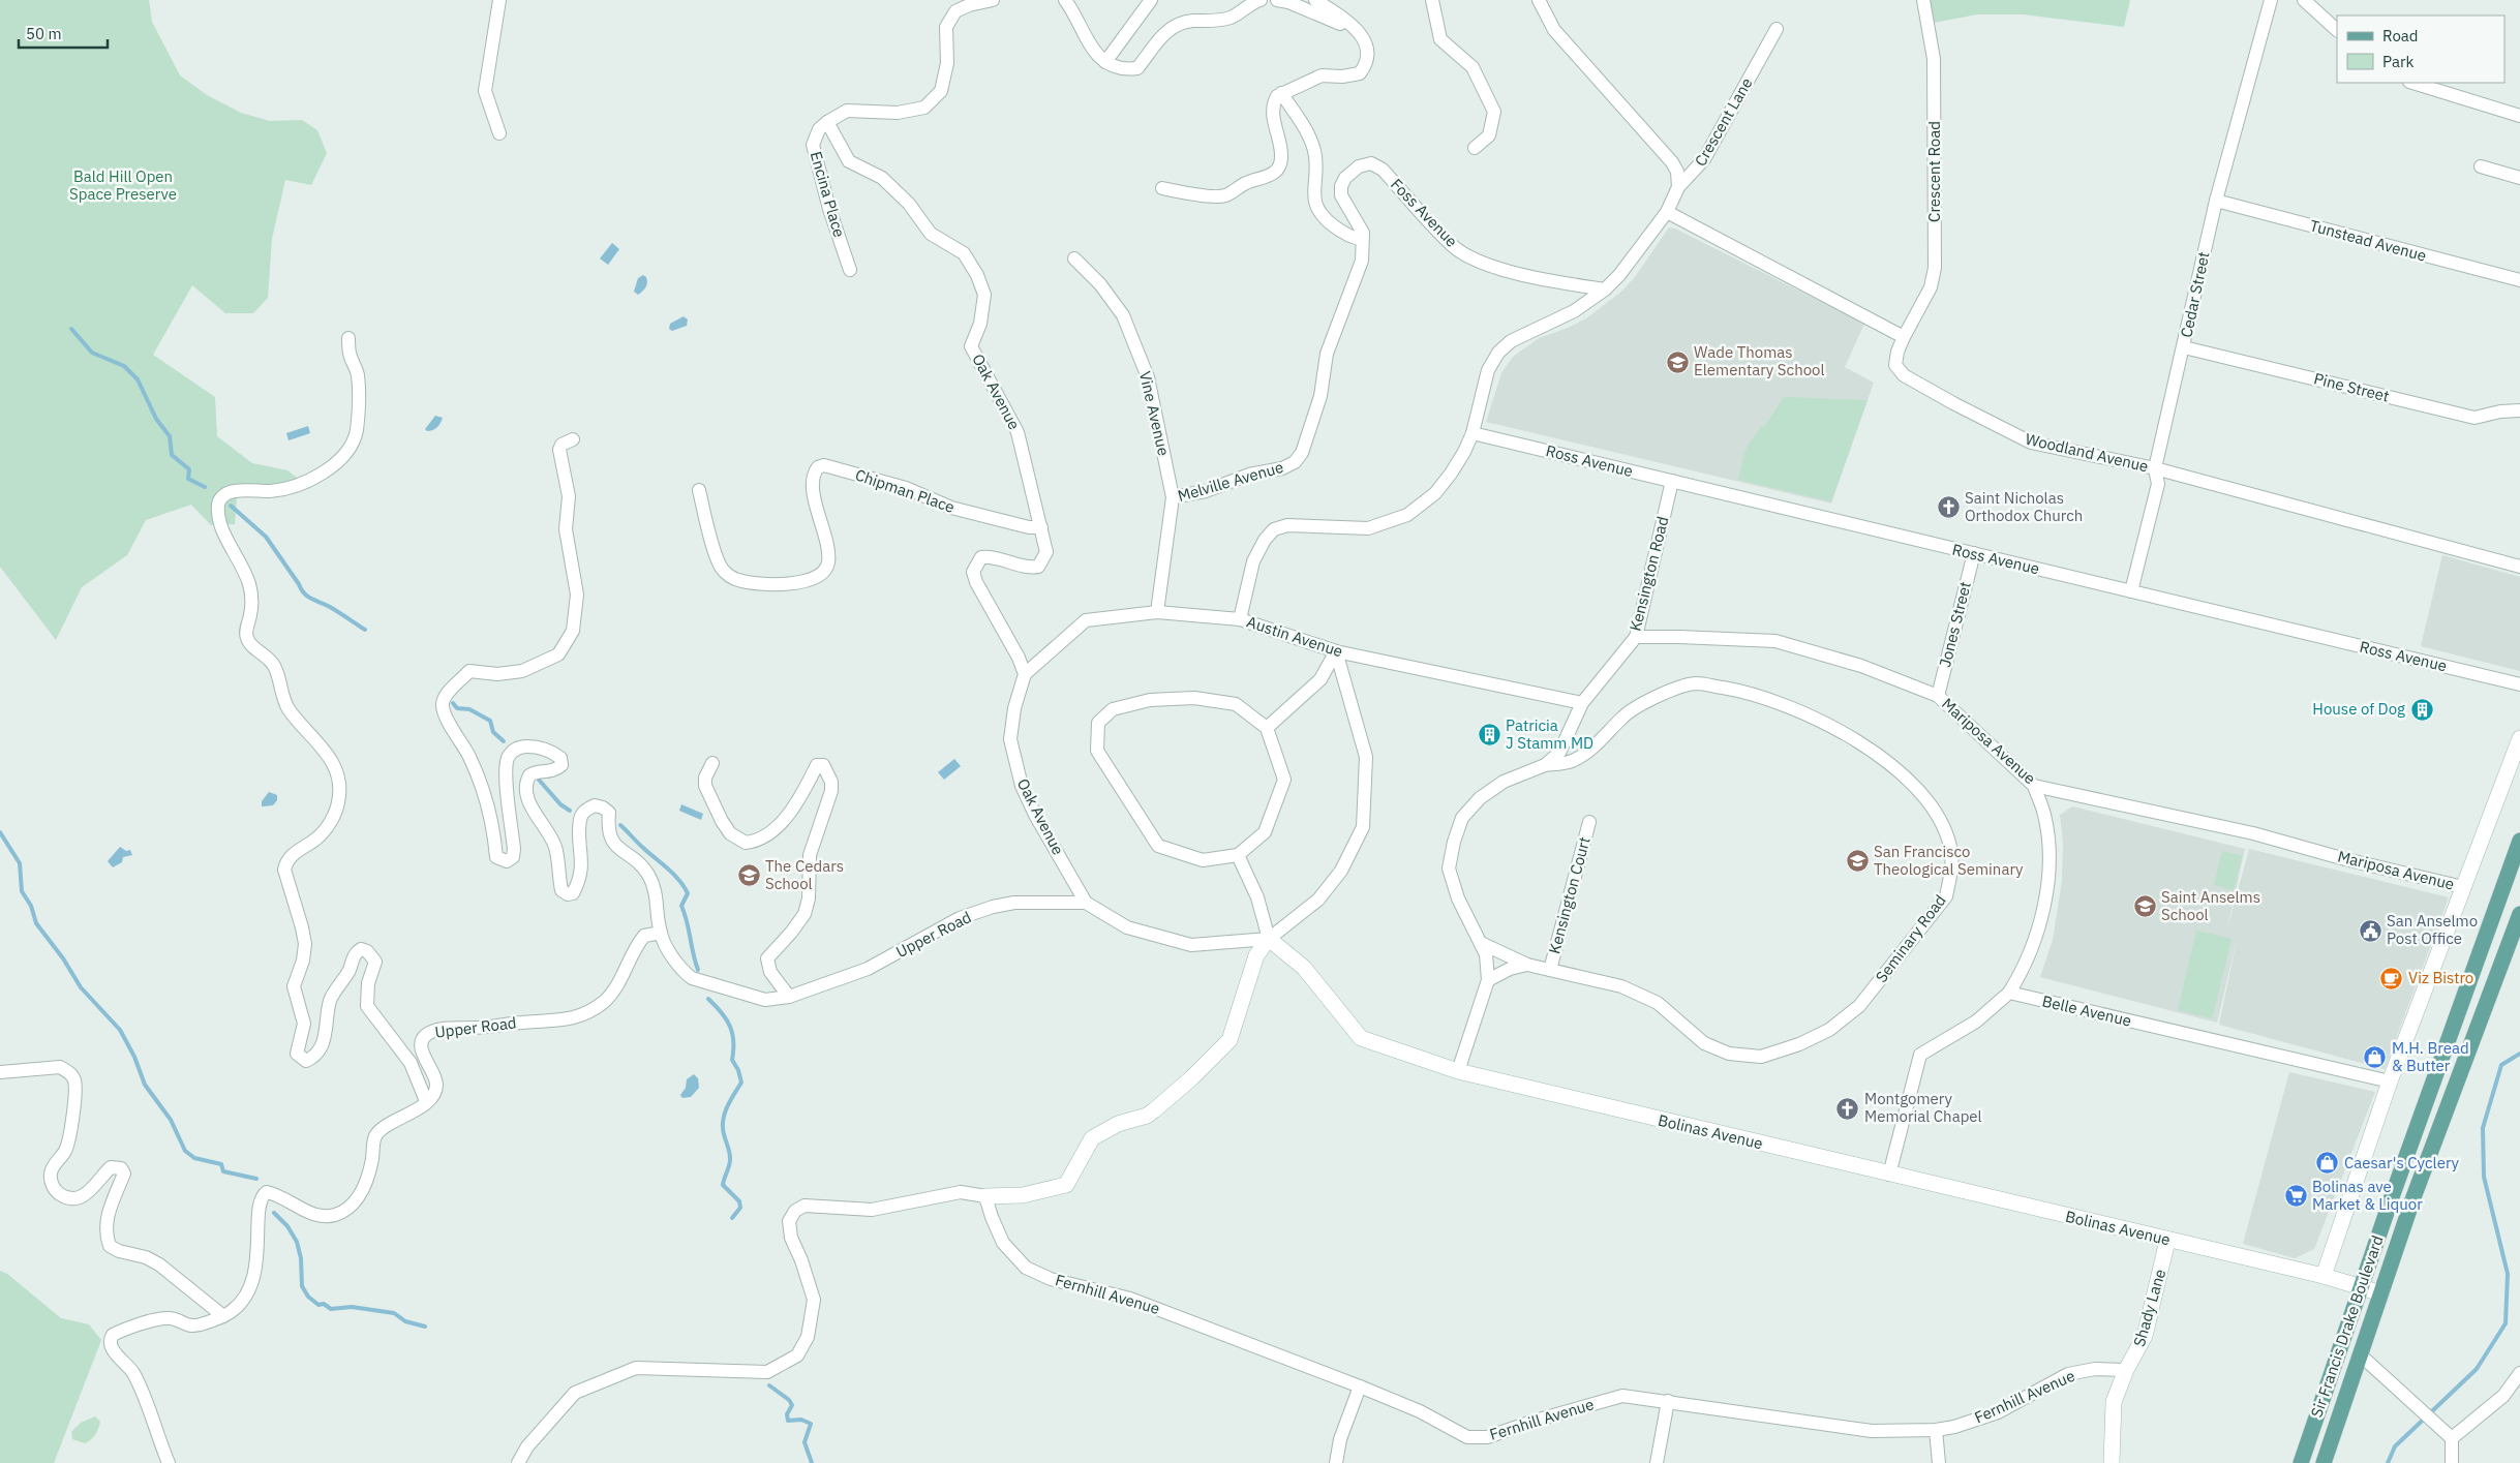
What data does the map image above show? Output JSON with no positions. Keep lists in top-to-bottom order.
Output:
{
  "streets": {
    "main road": ["Sir Francis Drake Boulevard"],
    "street": [
      "Crescent Lane",
      "Crescent Road",
      "Encina Place",
      "Foss Avenue",
      "Tunstead Avenue",
      "Cedar Street",
      "Pine Street",
      "Oak Avenue",
      "Vine Avenue",
      "Woodland Avenue",
      "Ross Avenue",
      "Melville Avenue",
      "Chipman Place",
      "Kensington Road",
      "Jones Street",
      "Austin Avenue",
      "Mariposa Avenue",
      "Kensington Court",
      "Upper Road",
      "Seminary Road",
      "Belle Avenue",
      "Bolinas Avenue",
      "Fernhill Avenue",
      "Shady Lane"
    ]
  },
  "crossings": [
    ["Crescent Lane", "Foss Avenue"],
    ["Crescent Lane", "Ross Avenue"],
    ["Crescent Lane", "Austin Avenue"],
    ["Crescent Road", "Woodland Avenue"],
    ["Encina Place", "Oak Avenue"],
    ["Foss Avenue", "Melville Avenue"],
    ["Tunstead Avenue", "Cedar Street"],
    ["Cedar Street", "Pine Street"],
    ["Cedar Street", "Woodland Avenue"],
    ["Cedar Street", "Ross Avenue"],
    ["Oak Avenue", "Chipman Place"],
    ["Oak Avenue", "Austin Avenue"],
    ["Oak Avenue", "Upper Road"],
    ["Vine Avenue", "Melville Avenue"],
    ["Ross Avenue", "Kensington Road"],
    ["Ross Avenue", "Jones Street"],
    ["Melville Avenue", "Austin Avenue"],
    ["Kensington Road", "Austin Avenue"],
    ["Kensington Road", "Mariposa Avenue"],
    ["Kensington Road", "Seminary Road"],
    ["Kensington Road", "Bolinas Avenue"],
    ["Jones Street", "Mariposa Avenue"],
    ["Kensington Court", "Seminary Road"],
    ["Bolinas Avenue", "Shady Lane"],
    ["Bolinas Avenue", "Sir Francis Drake Boulevard"],
    ["Fernhill Avenue", "Shady Lane"]
  ],
  "parks": ["Bald Hill Open Space Preserve"],
  "places": {
    "school or university": [
      "Wade Thomas Elementary School",
      "San Francisco Theological Seminary",
      "The Cedars School",
      "Saint Anselms School"
    ],
    "church": ["Saint Nicholas Orthodox Church", "Montgomery Memorial Chapel"],
    "building": ["House of Dog", "Patricia J Stamm MD"],
    "public building": ["San Anselmo Post Office"],
    "cafe": ["Viz Bistro"],
    "shop": ["M.H. Bread & Butter", "Caesar's Cyclery"],
    "supermarket": ["Bolinas ave Market & Liquor"]
  },
  "legend": ["Road", "Park"],
  "scale_bar": "50 m"
}
